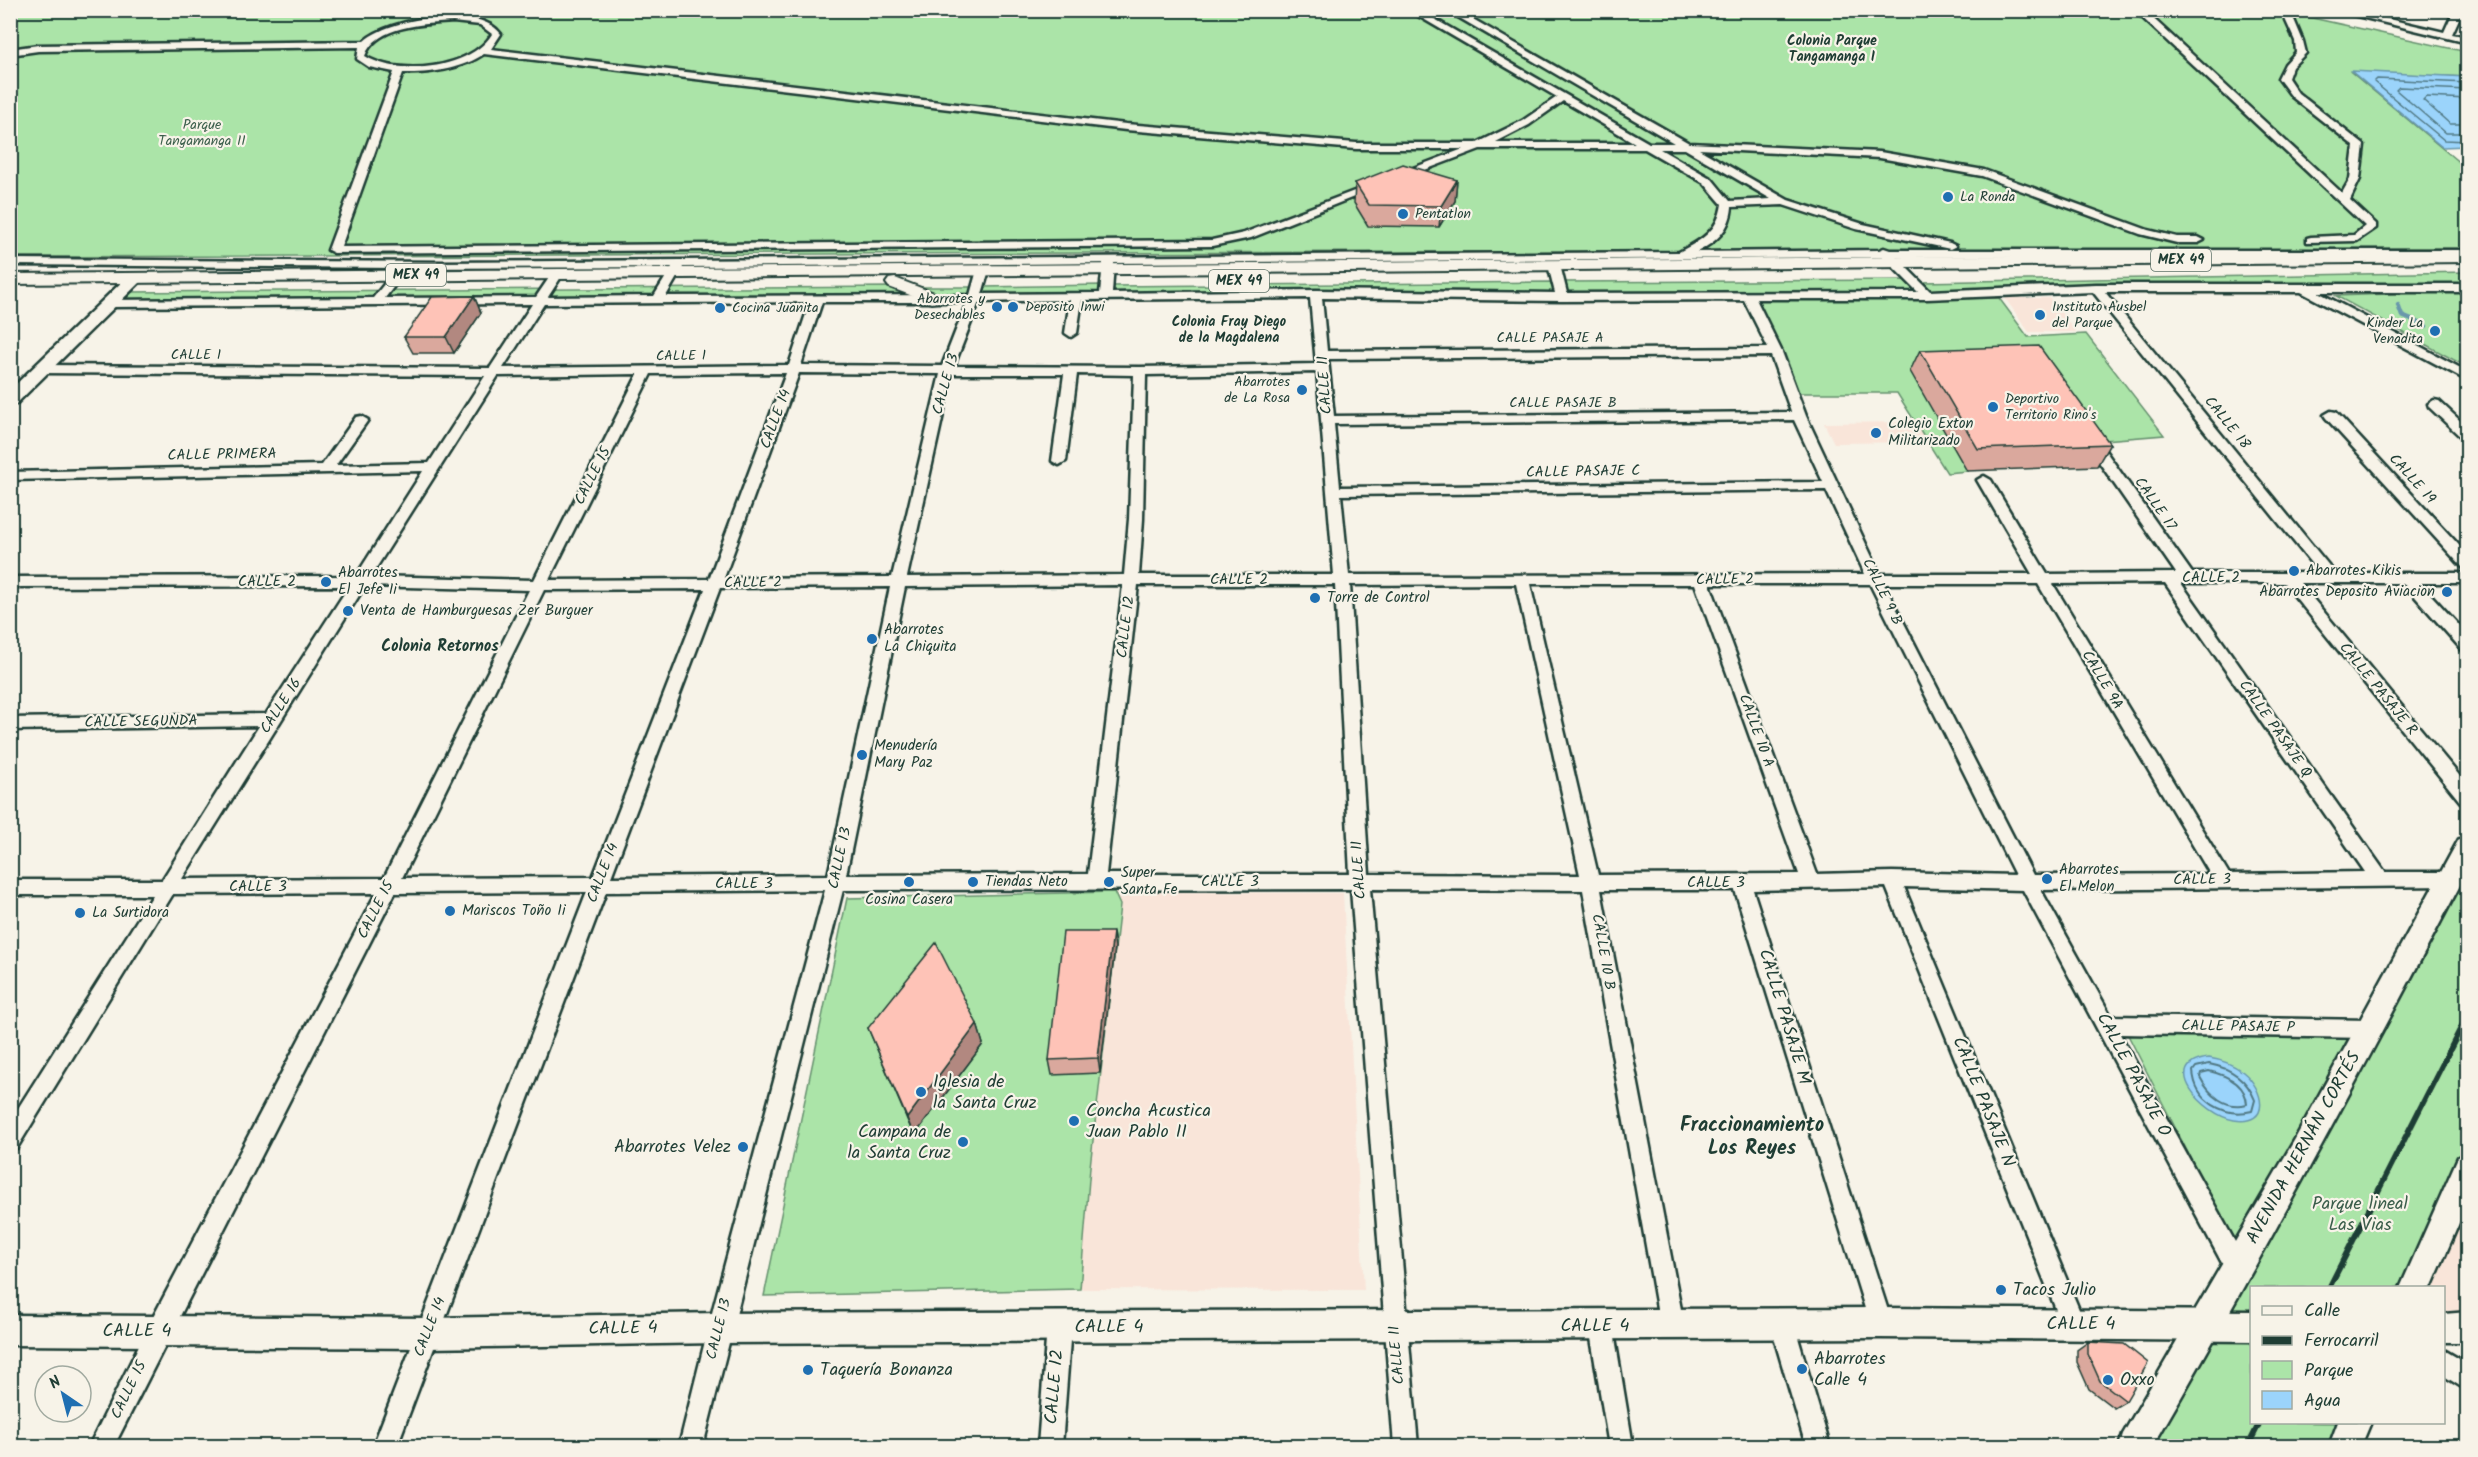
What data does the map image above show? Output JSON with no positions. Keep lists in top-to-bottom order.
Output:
{
  "streets": {
    "main road": ["MEX 49", "AVENIDA HERNÁN CORTÉS"],
    "street": [
      "CALLE PASAJE A",
      "CALLE 1",
      "CALLE 13",
      "CALLE 11",
      "CALLE PASAJE B",
      "CALLE 14",
      "CALLE 18",
      "CALLE PRIMERA",
      "CALLE PASAJE C",
      "CALLE 15",
      "CALLE 19",
      "CALLE 17",
      "CALLE 2",
      "CALLE 9 B",
      "CALLE 12",
      "CALLE 9A",
      "CALLE PASAJE R",
      "CALLE 16",
      "CALLE SEGUNDA",
      "CALLE PASAJE Q",
      "CALLE 10 A",
      "CALLE 3",
      "CALLE 10 B",
      "CALLE PASAJE M",
      "CALLE PASAJE P",
      "CALLE PASAJE O",
      "CALLE PASAJE N",
      "CALLE 4"
    ]
  },
  "crossings": [
    ["MEX 49", "CALLE 13"],
    ["MEX 49", "CALLE 16"],
    ["CALLE PASAJE A", "CALLE 1"],
    ["CALLE PASAJE A", "CALLE 11"],
    ["CALLE PASAJE A", "CALLE 9 B"],
    ["CALLE 1", "CALLE 13"],
    ["CALLE 1", "CALLE 11"],
    ["CALLE 1", "CALLE 14"],
    ["CALLE 1", "CALLE 15"],
    ["CALLE 1", "CALLE 12"],
    ["CALLE 1", "CALLE 16"],
    ["CALLE 13", "CALLE 2"],
    ["CALLE 13", "CALLE 3"],
    ["CALLE 13", "CALLE 4"],
    ["CALLE 11", "CALLE PASAJE B"],
    ["CALLE 11", "CALLE PASAJE C"],
    ["CALLE 11", "CALLE 2"],
    ["CALLE 11", "CALLE 3"],
    ["CALLE 11", "CALLE 4"],
    ["CALLE PASAJE B", "CALLE 9 B"],
    ["CALLE 14", "CALLE 2"],
    ["CALLE 14", "CALLE 3"],
    ["CALLE 14", "CALLE 4"],
    ["CALLE 18", "CALLE 2"],
    ["CALLE PRIMERA", "CALLE 16"],
    ["CALLE PASAJE C", "CALLE 9 B"],
    ["CALLE 15", "CALLE 2"],
    ["CALLE 15", "CALLE 3"],
    ["CALLE 15", "CALLE 4"],
    ["CALLE 17", "CALLE 2"],
    ["CALLE 2", "CALLE 9 B"],
    ["CALLE 2", "CALLE 12"],
    ["CALLE 2", "CALLE 9A"],
    ["CALLE 2", "CALLE PASAJE R"],
    ["CALLE 2", "CALLE 16"],
    ["CALLE 2", "CALLE PASAJE Q"],
    ["CALLE 2", "CALLE 10 A"],
    ["CALLE 2", "CALLE 10 B"],
    ["CALLE 9 B", "CALLE 3"],
    ["CALLE 9 B", "CALLE PASAJE O"],
    ["CALLE 12", "CALLE 3"],
    ["CALLE 12", "CALLE 4"],
    ["CALLE 9A", "CALLE 3"],
    ["CALLE 16", "CALLE SEGUNDA"],
    ["CALLE 16", "CALLE 3"],
    ["CALLE PASAJE Q", "CALLE 3"],
    ["CALLE 10 A", "CALLE 3"],
    ["CALLE 3", "CALLE 10 B"],
    ["CALLE 3", "CALLE PASAJE M"],
    ["CALLE 3", "CALLE PASAJE O"],
    ["CALLE 3", "CALLE PASAJE N"],
    ["CALLE 3", "AVENIDA HERNÁN CORTÉS"],
    ["CALLE 10 B", "CALLE 4"],
    ["CALLE PASAJE M", "CALLE 4"],
    ["CALLE PASAJE P", "CALLE PASAJE O"],
    ["CALLE PASAJE P", "AVENIDA HERNÁN CORTÉS"],
    ["CALLE PASAJE O", "AVENIDA HERNÁN CORTÉS"],
    ["CALLE PASAJE N", "CALLE 4"],
    ["AVENIDA HERNÁN CORTÉS", "CALLE 4"]
  ],
  "districts": [
    "Colonia Parque Tangamanga I",
    "Colonia Fray Diego de la Magdalena",
    "Colonia Retornos",
    "Fraccionamiento Los Reyes"
  ],
  "parks": ["Parque Tangamanga II", "Parque lineal Las Vias"],
  "places": [
    "La Ronda",
    "Pentatlon",
    "Abarrotes y Desechables",
    "Deposito Inwi",
    "Cocina Juanita",
    "Instituto Ausbel del Parque",
    "Kinder La Venadita",
    "Abarrotes de La Rosa",
    "Deportivo Territorio Rino's",
    "Colegio Exton Militarizado",
    "Abarrotes Kikis",
    "Abarrotes El Jefe Ii",
    "Abarrotes Deposito Aviacion",
    "Torre de Control",
    "Venta de Hamburguesas Zer Burguer",
    "Abarrotes La Chiquita",
    "Menudería Mary Paz",
    "Abarrotes El Melon",
    "Cosina Casera",
    "Tiendas Neto",
    "Super Santa Fe",
    "Mariscos Toño Ii",
    "La Surtidora",
    "Iglesia de la Santa Cruz",
    "Concha Acustica Juan Pablo II",
    "Campana de la Santa Cruz",
    "Abarrotes Velez",
    "Tacos Julio",
    "Abarrotes Calle 4",
    "Taquería Bonanza",
    "Oxxo"
  ],
  "legend": [
    "Calle",
    "Ferrocarril",
    "Parque",
    "Agua"
  ],
  "north": "top left"
}
